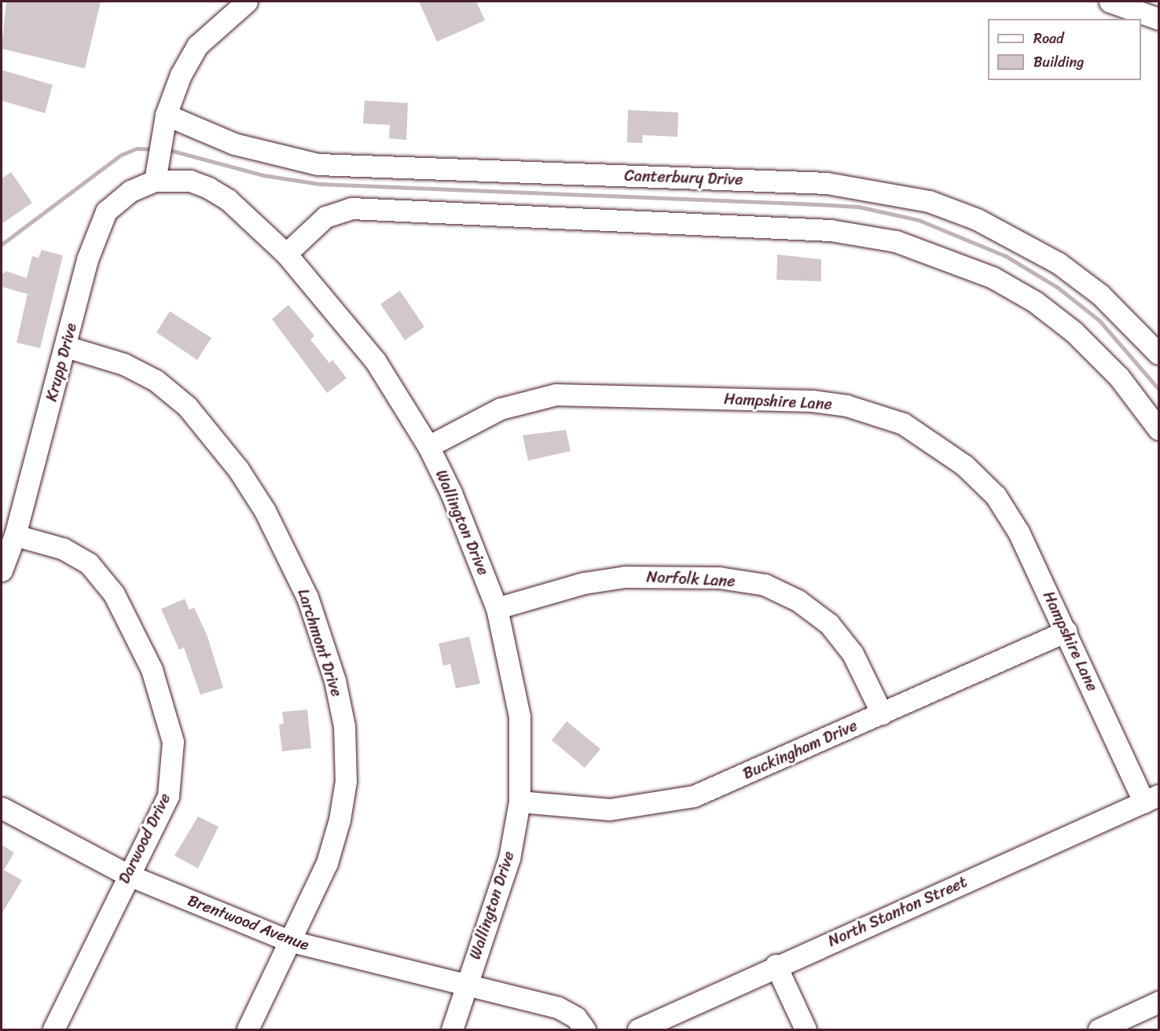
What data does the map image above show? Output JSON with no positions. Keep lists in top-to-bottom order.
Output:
{
  "streets": {
    "street": [
      "Canterbury Drive",
      "Krupp Drive",
      "Hampshire Lane",
      "Wallington Drive",
      "Norfolk Lane",
      "Larchmont Drive",
      "Buckingham Drive",
      "Darwood Drive",
      "North Stanton Street",
      "Brentwood Avenue"
    ]
  },
  "crossings": [
    ["Krupp Drive", "Wallington Drive"],
    ["Krupp Drive", "Larchmont Drive"],
    ["Krupp Drive", "Darwood Drive"],
    ["Hampshire Lane", "Wallington Drive"],
    ["Hampshire Lane", "Buckingham Drive"],
    ["Hampshire Lane", "North Stanton Street"],
    ["Wallington Drive", "Norfolk Lane"],
    ["Wallington Drive", "Buckingham Drive"],
    ["Wallington Drive", "Brentwood Avenue"],
    ["Norfolk Lane", "Buckingham Drive"],
    ["Larchmont Drive", "Brentwood Avenue"],
    ["Darwood Drive", "Brentwood Avenue"]
  ],
  "legend": ["Road", "Building"]
}
